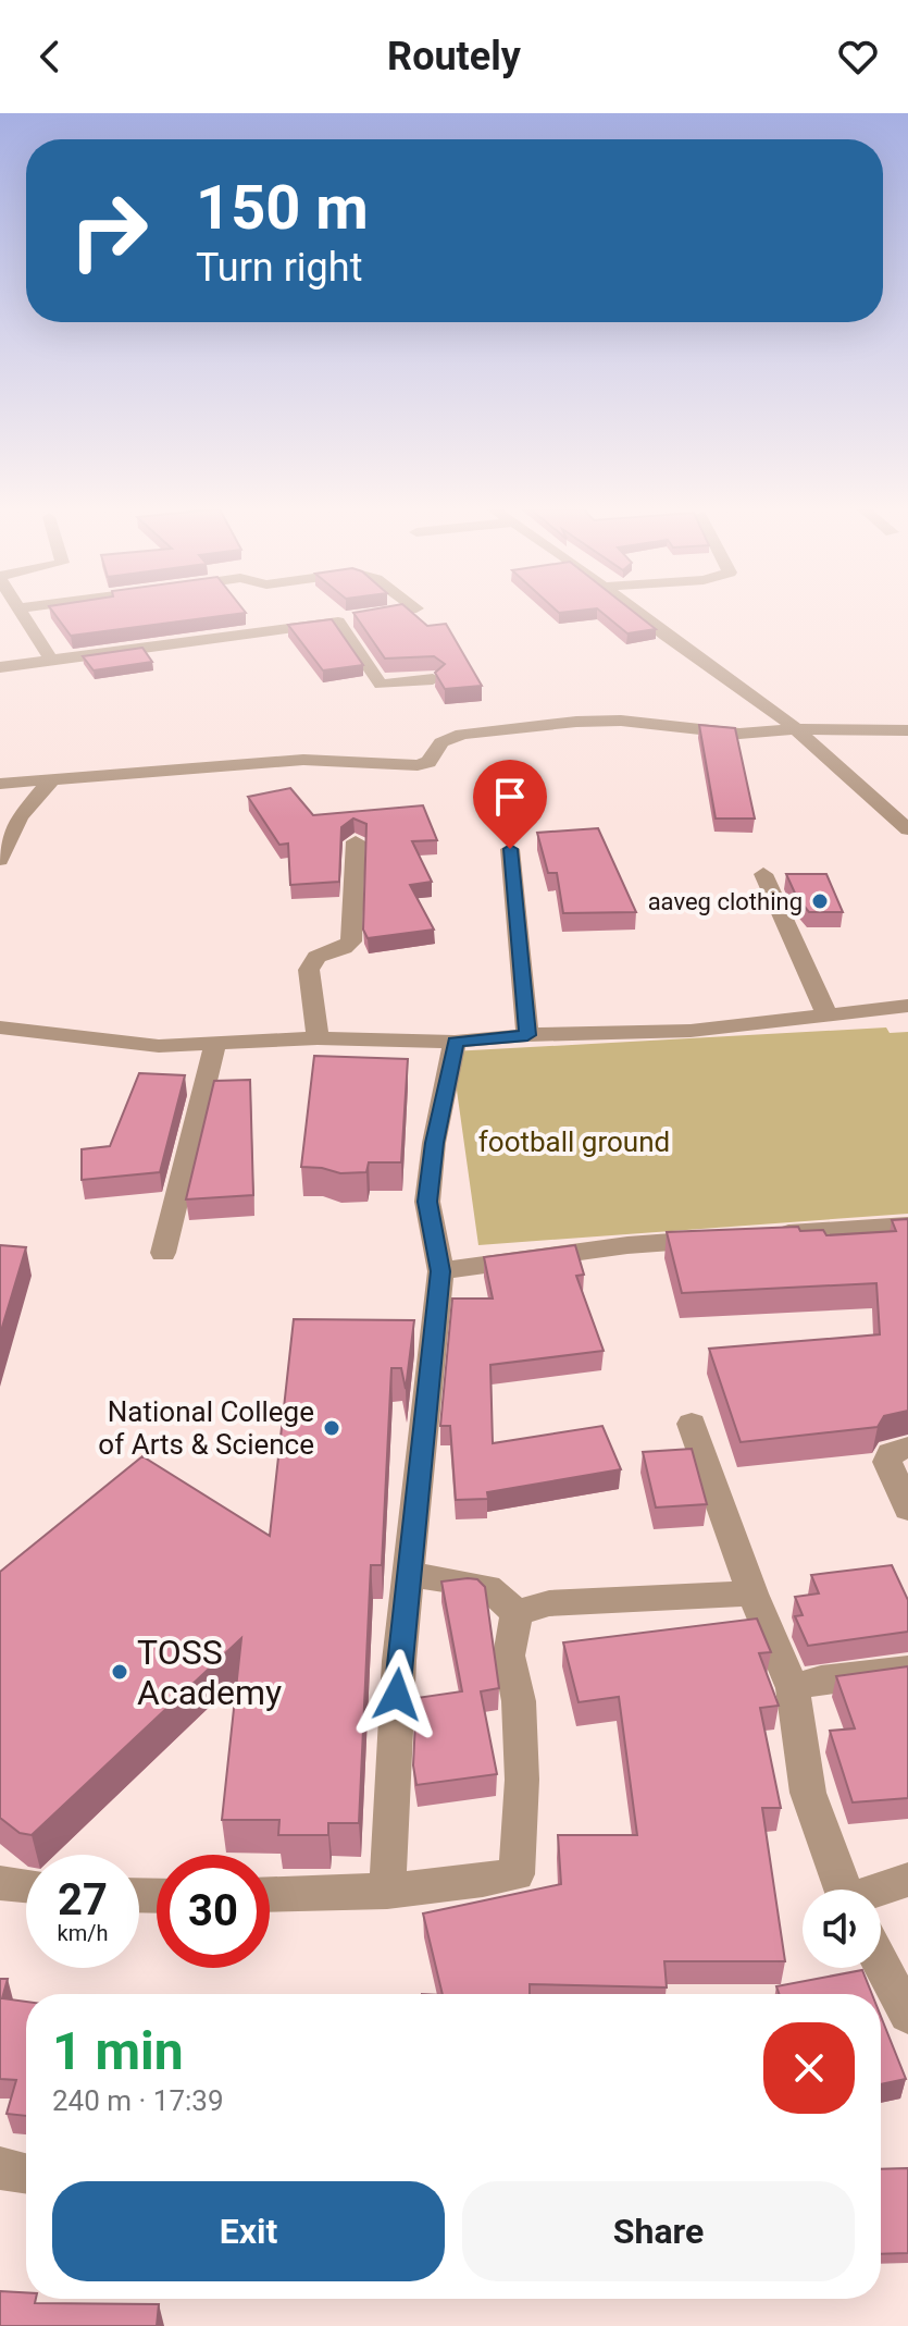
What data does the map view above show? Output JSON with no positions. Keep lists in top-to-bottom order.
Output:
{
  "parks": ["football ground"],
  "places": ["aaveg clothing", "National College of Arts & Science", "TOSS Academy"],
  "page": {
    "header": "Routely",
    "turn": ["150 m", "Turn right"],
    "speed": "27 km/h",
    "limit": "30",
    "heading": ["1 min", "240 m · 17:39"],
    "buttons": ["Exit", "Share"]
  }
}
